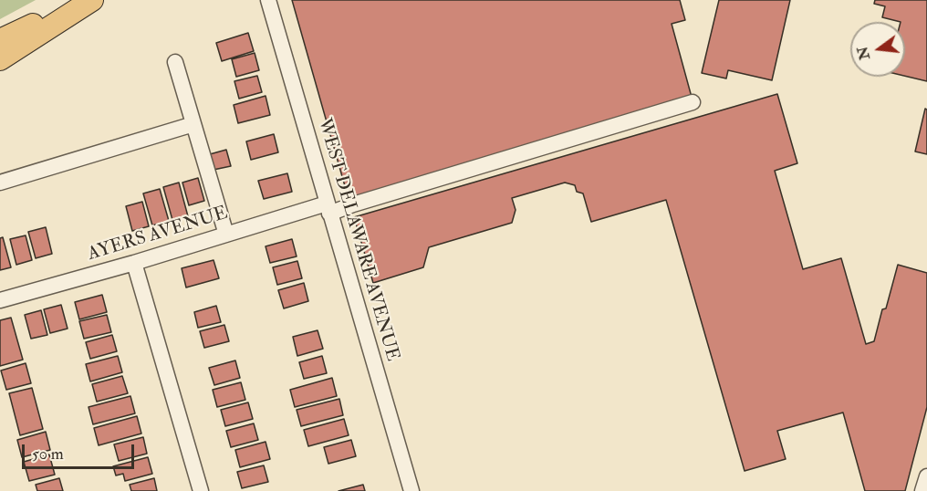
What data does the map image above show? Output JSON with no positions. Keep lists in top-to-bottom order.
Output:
{
  "streets": {
    "street": ["AYERS AVENUE", "WEST DELAWARE AVENUE"]
  },
  "crossings": [
    ["AYERS AVENUE", "WEST DELAWARE AVENUE"]
  ],
  "scale_bar": "50 m",
  "north": "left"
}
